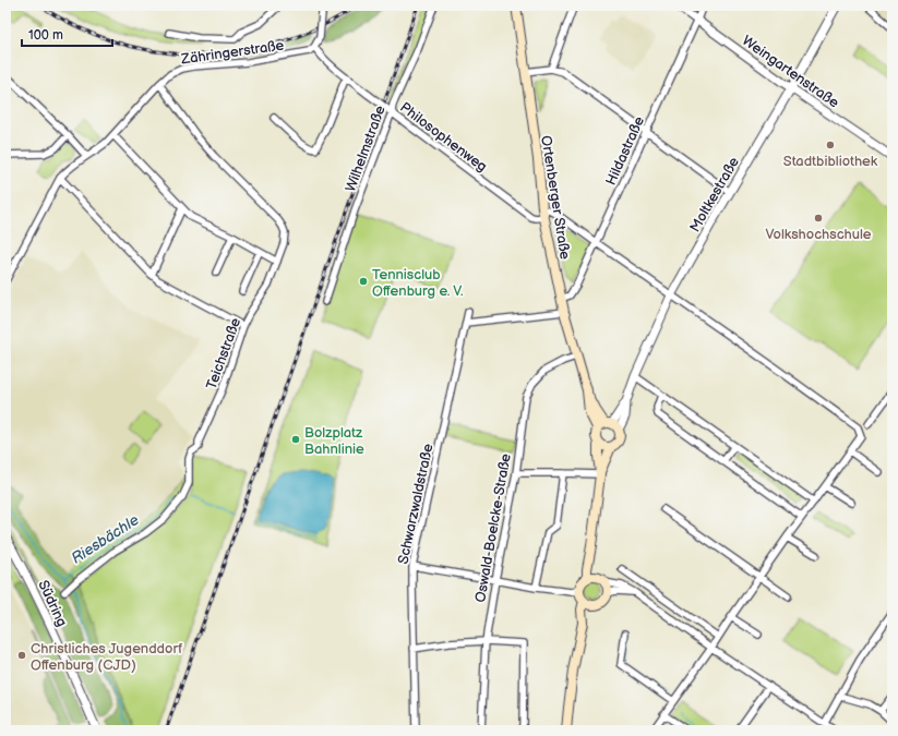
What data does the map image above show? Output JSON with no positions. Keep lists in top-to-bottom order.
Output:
{
  "streets": {
    "main road": ["Ortenberger Straße"],
    "street": [
      "Zähringerstraße",
      "Weingartenstraße",
      "Philosophenweg",
      "Wilhelmstraße",
      "Hildastraße",
      "Moltkestraße",
      "Teichstraße",
      "Schwarzwaldstraße",
      "Oswald-Boelcke-Straße",
      "Südring"
    ]
  },
  "crossings": [
    ["Zähringerstraße", "Philosophenweg"],
    ["Zähringerstraße", "Teichstraße"],
    ["Weingartenstraße", "Hildastraße"],
    ["Weingartenstraße", "Moltkestraße"],
    ["Philosophenweg", "Wilhelmstraße"],
    ["Philosophenweg", "Hildastraße"],
    ["Philosophenweg", "Moltkestraße"],
    ["Philosophenweg", "Ortenberger Straße"],
    ["Hildastraße", "Ortenberger Straße"],
    ["Moltkestraße", "Ortenberger Straße"],
    ["Ortenberger Straße", "Oswald-Boelcke-Straße"]
  ],
  "water": ["Riesbächle"],
  "places": [
    "Stadtbibliothek",
    "Volkshochschule",
    "Tennisclub Offenburg e. V.",
    "Bolzplatz Bahnlinie",
    "Christliches Jugenddorf Offenburg (CJD)"
  ],
  "scale_bar": "100 m"
}
